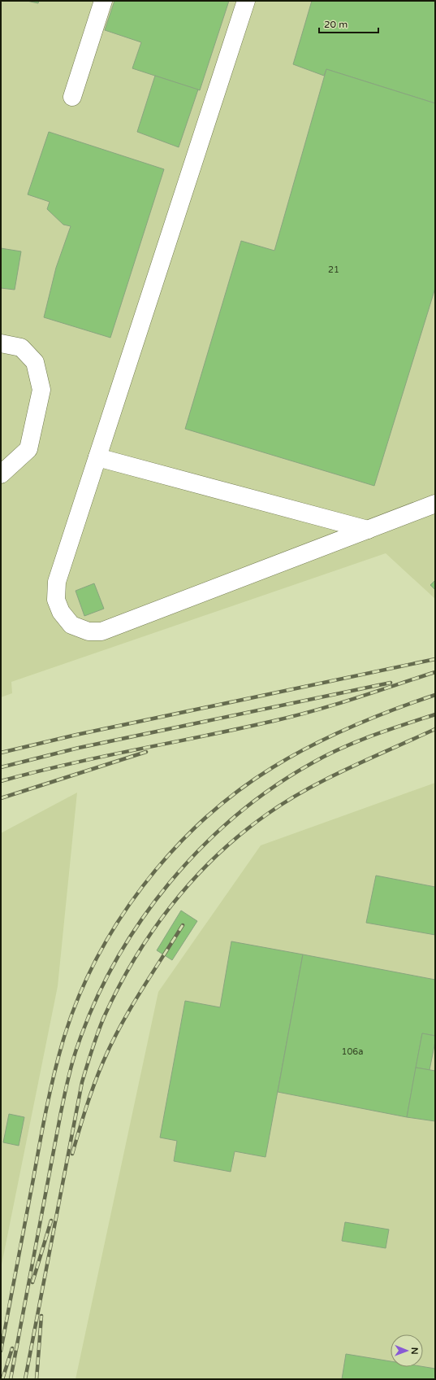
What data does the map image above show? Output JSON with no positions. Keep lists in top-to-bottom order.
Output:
{
  "house_numbers": ["21", "106a"],
  "scale_bar": "20 m",
  "north": "right"
}
